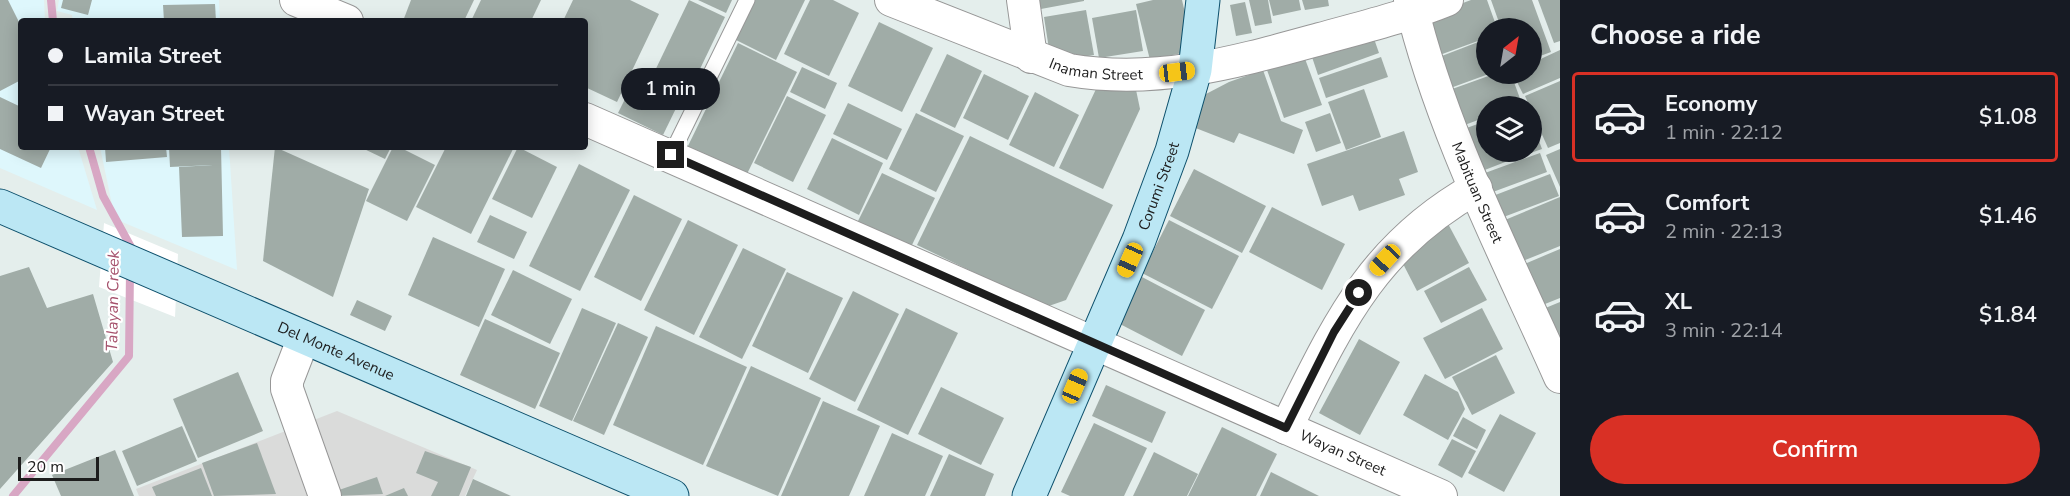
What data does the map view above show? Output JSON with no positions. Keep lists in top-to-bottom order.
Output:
{
  "streets": {
    "main road": ["Corumi Street", "Del Monte Avenue"],
    "street": ["Inaman Street", "Mabituan Street", "Wayan Street"]
  },
  "crossings": [
    ["Inaman Street", "Corumi Street"],
    ["Inaman Street", "Mabituan Street"],
    ["Corumi Street", "Wayan Street"]
  ],
  "water": ["Talayan Creek"],
  "scale_bar": "20 m",
  "north": "top right",
  "page": {
    "heading": "Choose a ride",
    "banner": ["Lamila Street", "Wayan Street"],
    "bubble": "1 min",
    "list": [
      {
        "name": "Economy",
        "note": "1 min · 22:12",
        "value": "$1.08"
      },
      {
        "name": "Comfort",
        "note": "2 min · 22:13",
        "value": "$1.46"
      },
      {
        "name": "XL",
        "note": "3 min · 22:14",
        "value": "$1.84"
      }
    ],
    "buttons": "Confirm",
    "scale": "20 m"
  }
}
